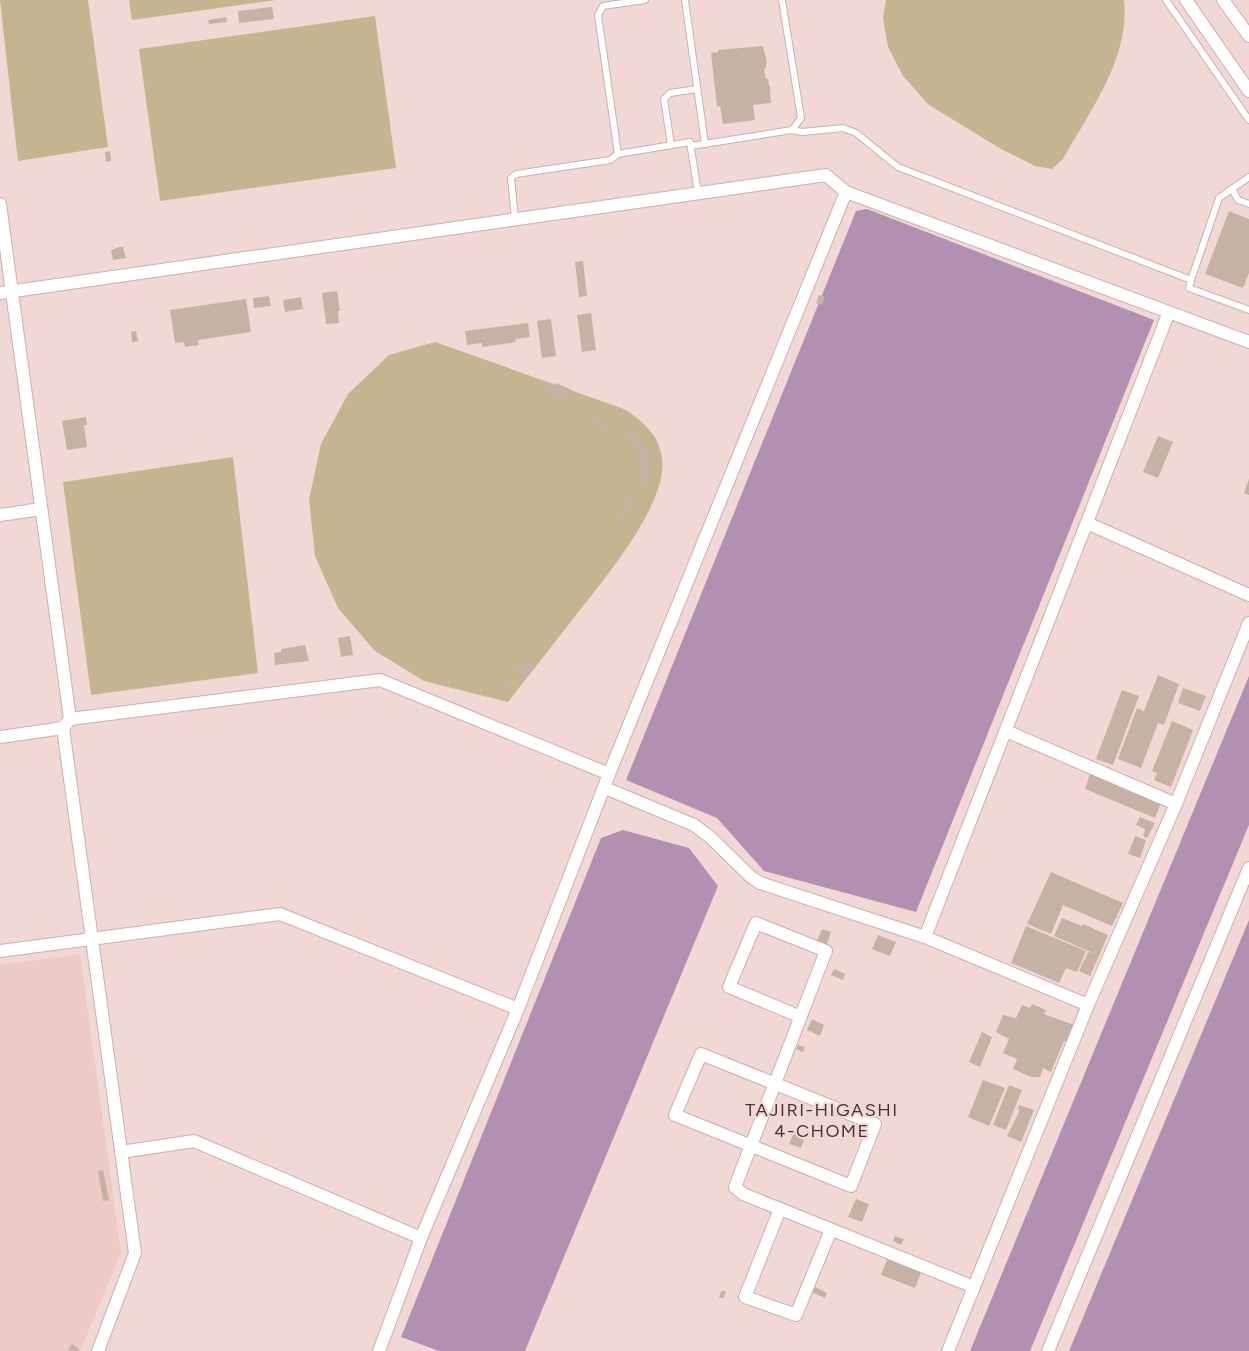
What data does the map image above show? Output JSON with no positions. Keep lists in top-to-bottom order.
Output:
{
  "districts": ["TAJIRI-HIGASHI 4-CHOME"]
}
